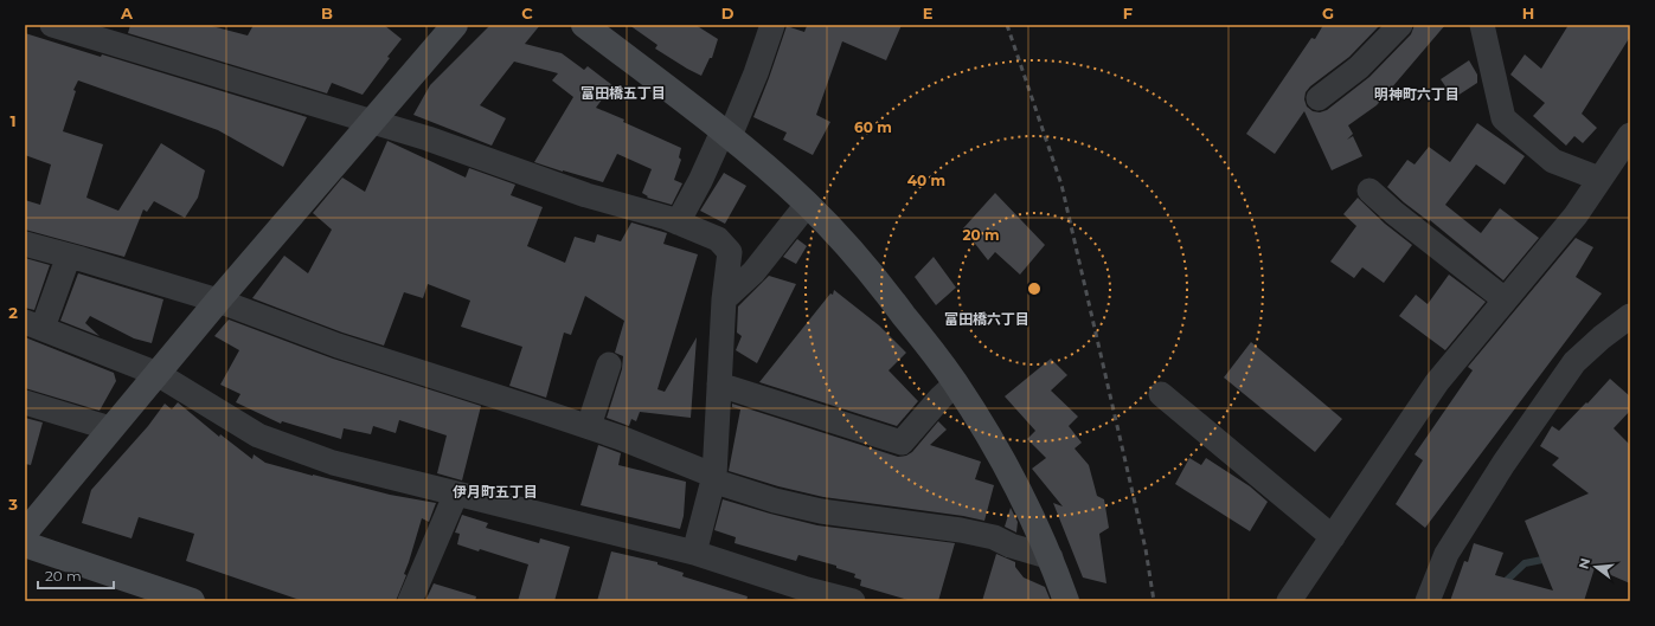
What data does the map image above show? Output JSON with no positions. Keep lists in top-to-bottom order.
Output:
{
  "districts": [
    "富田橋五丁目",
    "明神町六丁目",
    "富田橋六丁目",
    "伊月町五丁目"
  ],
  "scale_bar": "20 m",
  "north": "left",
  "grid": {
    "columns": [
      "A",
      "B",
      "C",
      "D",
      "E",
      "F",
      "G",
      "H"
    ],
    "rows": ["1", "2", "3"]
  },
  "rings": ["60 m", "40 m", "20 m"]
}
